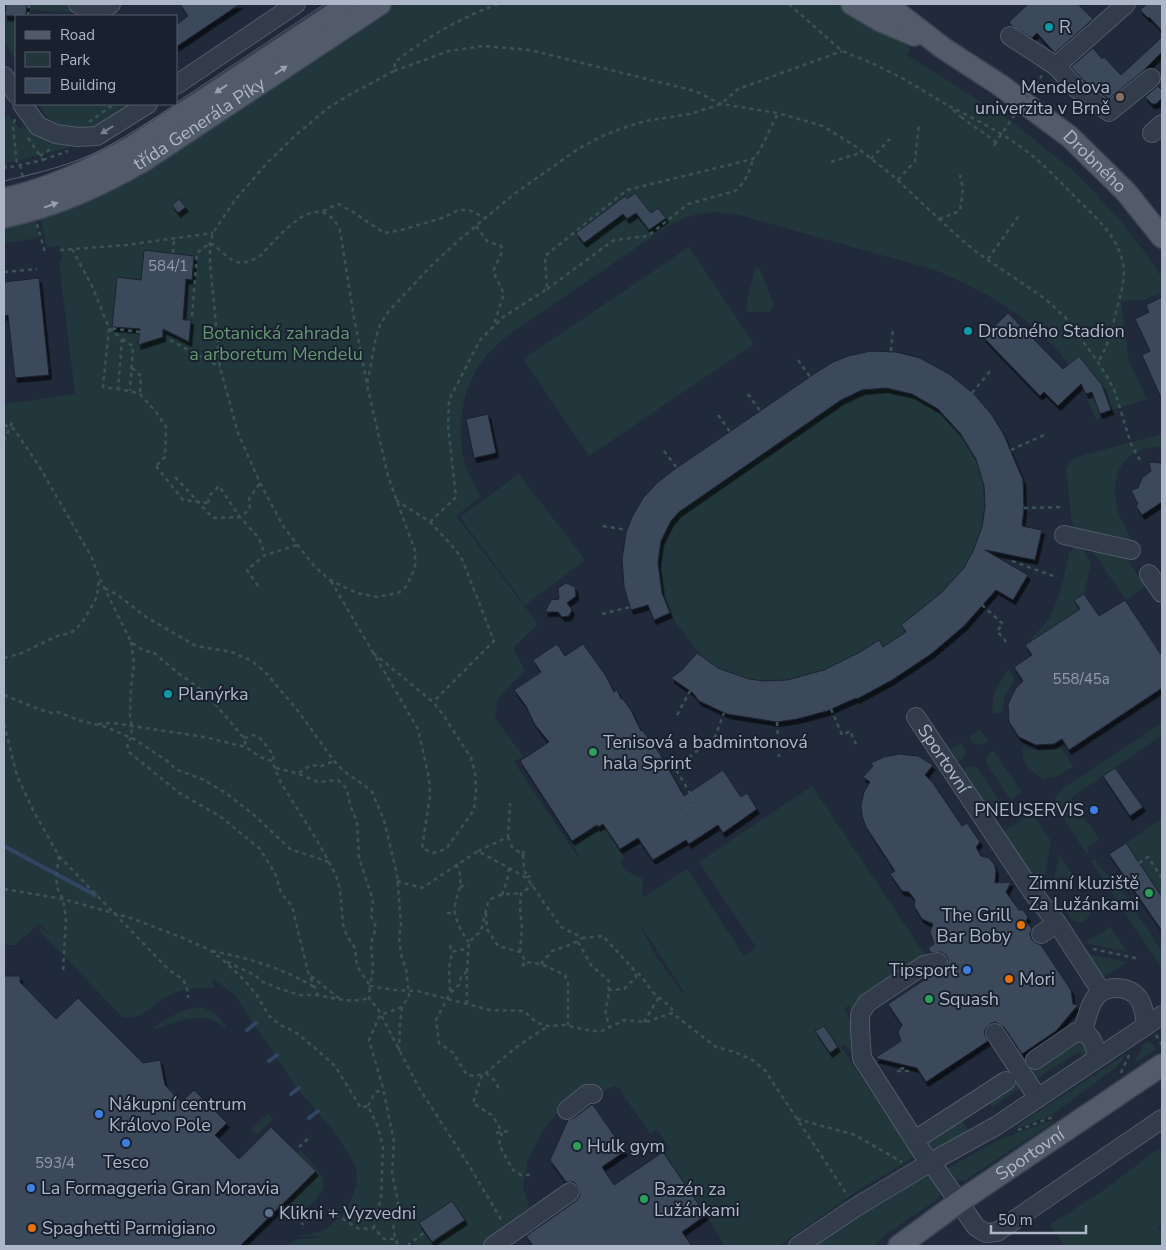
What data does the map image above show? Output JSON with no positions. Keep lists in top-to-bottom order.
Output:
{
  "streets": {
    "main road": ["třída Generála Píky", "Drobného", "Sportovní"]
  },
  "parks": ["Botanická zahrada a arboretum Mendelu"],
  "places": [
    "R",
    "Mendelova univerzita v Brně",
    "Drobného Stadion",
    "Planýrka",
    "Tenisová a badmintonová hala Sprint",
    "PNEUSERVIS",
    "Zimní kluziště Za Lužánkami",
    "The Grill Bar Boby",
    "Tipsport",
    "Mori",
    "Squash",
    "Nákupní centrum Královo Pole",
    "Tesco",
    "Hulk gym",
    "La Formaggeria Gran Moravia",
    "Bazén za Lužánkami",
    "Klikni + Vyzvedni",
    "Spaghetti Parmigiano"
  ],
  "house_numbers": ["584/1", "558/45a", "593/4"],
  "legend": ["Road", "Park", "Building"],
  "scale_bar": "50 m"
}
